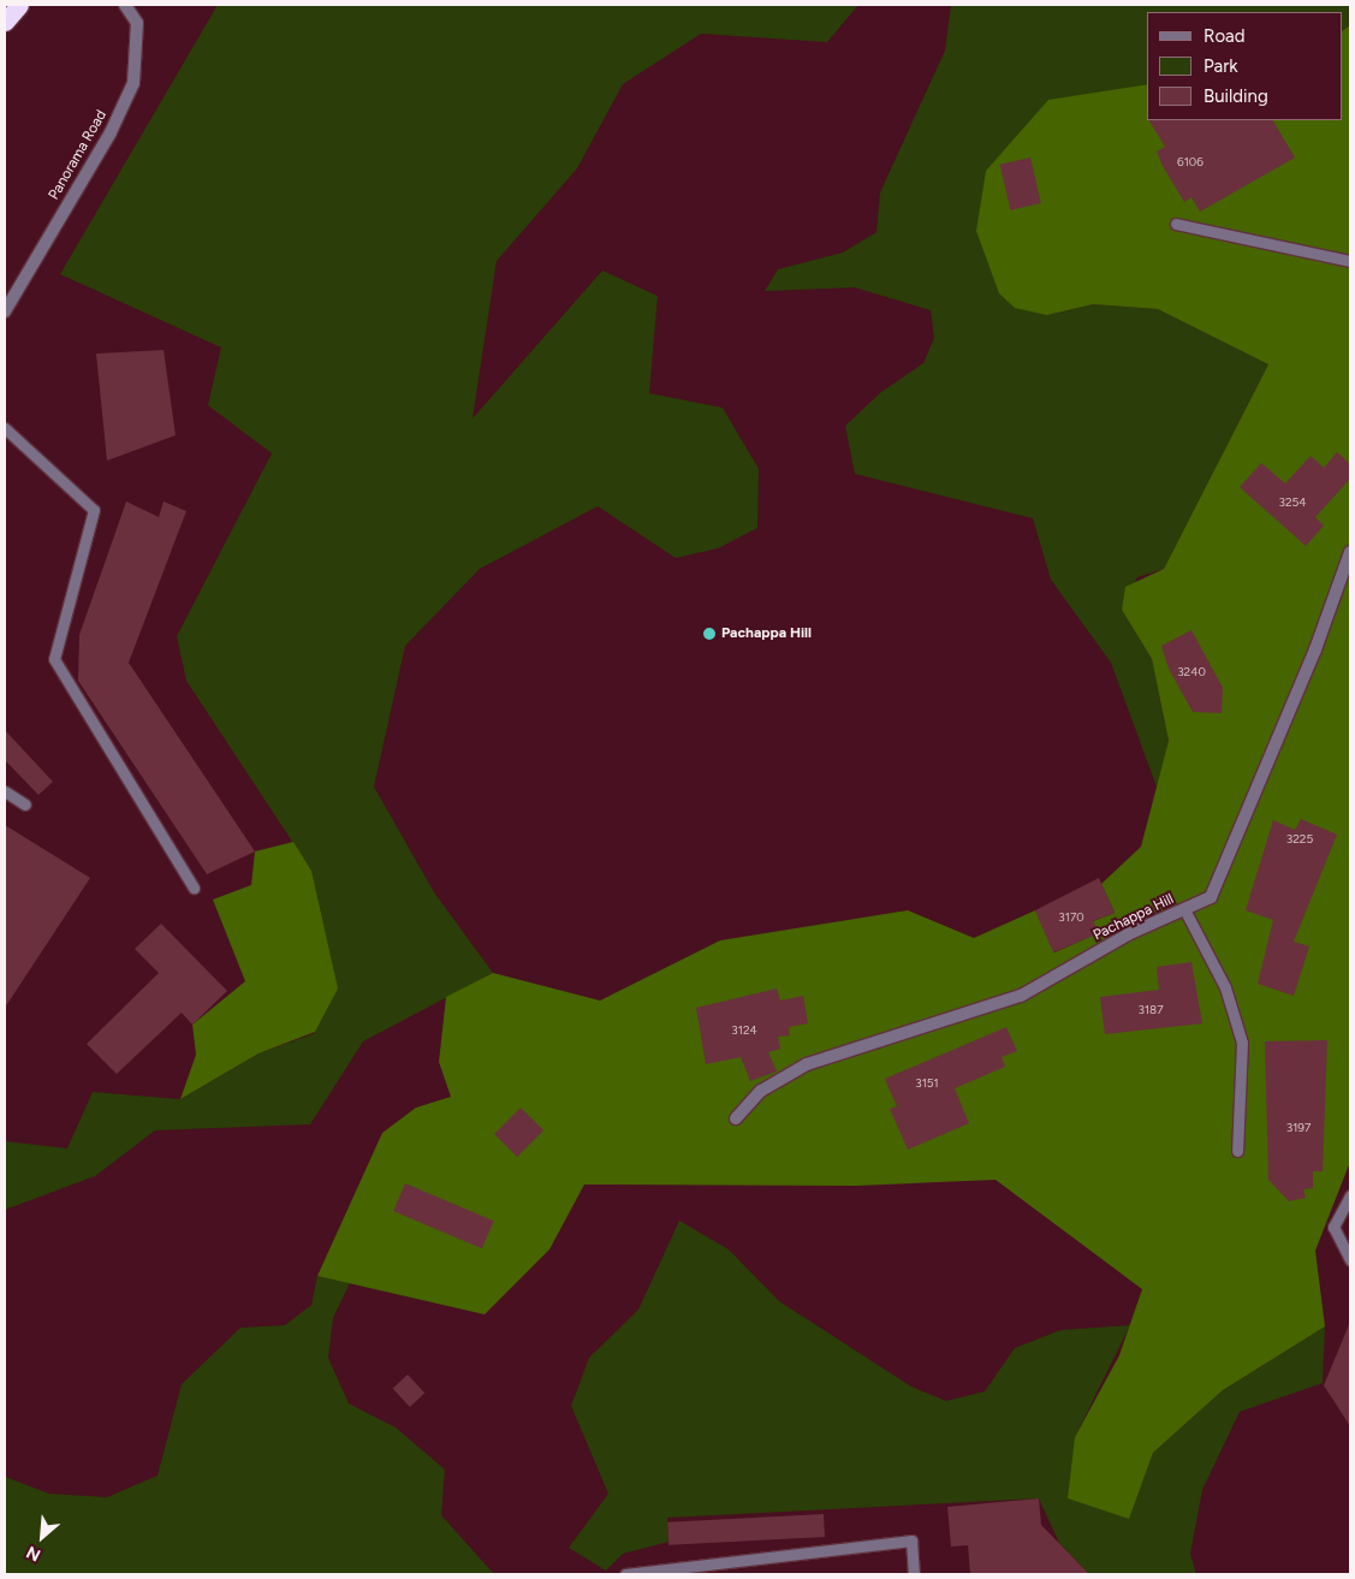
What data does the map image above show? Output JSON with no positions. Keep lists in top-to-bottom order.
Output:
{
  "streets": {
    "street": ["Panorama Road", "Pachappa Hill"]
  },
  "places": ["Pachappa Hill"],
  "house_numbers": [
    "6106",
    "3254",
    "3240",
    "3225",
    "3170",
    "3187",
    "3124",
    "3151",
    "3197"
  ],
  "legend": ["Road", "Park", "Building"],
  "north": "bottom left"
}
